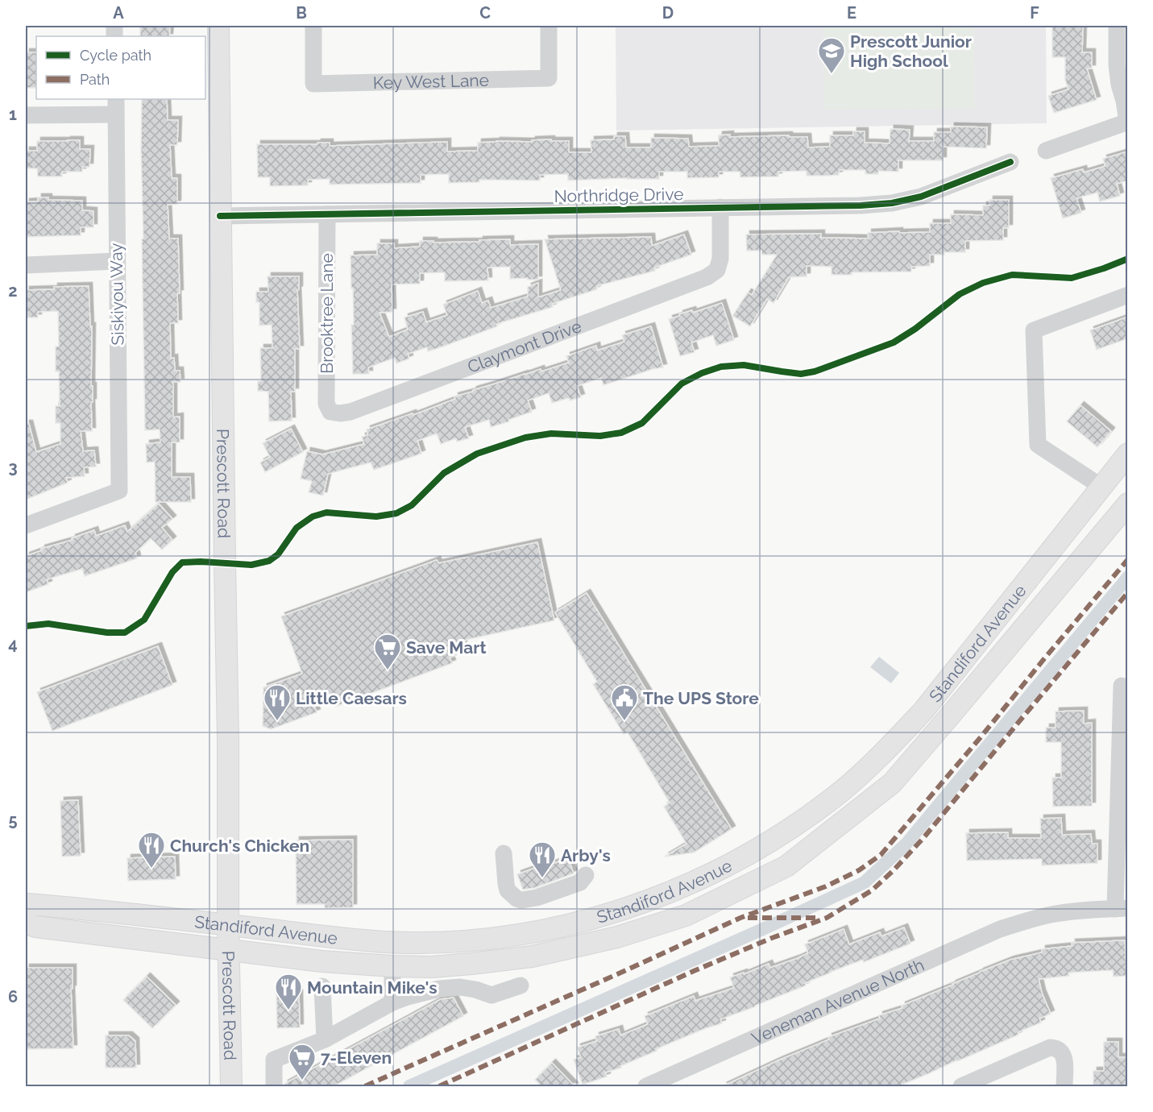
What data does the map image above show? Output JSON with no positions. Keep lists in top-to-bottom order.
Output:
{
  "streets": {
    "main road": ["Prescott Road", "Standiford Avenue"],
    "street": [
      "Key West Lane",
      "Northridge Drive",
      "Siskiyou Way",
      "Brooktree Lane",
      "Claymont Drive",
      "Veneman Avenue North"
    ]
  },
  "crossings": [
    ["Northridge Drive", "Brooktree Lane"],
    ["Northridge Drive", "Claymont Drive"],
    ["Northridge Drive", "Prescott Road"],
    ["Brooktree Lane", "Claymont Drive"],
    ["Prescott Road", "Standiford Avenue"]
  ],
  "places": {
    "school or university": ["Prescott Junior High School"],
    "supermarket": ["Save Mart", "7-Eleven"],
    "restaurant": [
      "Little Caesars",
      "Church's Chicken",
      "Arby's",
      "Mountain Mike's"
    ],
    "public building": ["The UPS Store"]
  },
  "legend": ["Cycle path", "Path"],
  "grid": {
    "columns": [
      "A",
      "B",
      "C",
      "D",
      "E",
      "F"
    ],
    "rows": [
      "1",
      "2",
      "3",
      "4",
      "5",
      "6"
    ]
  }
}
